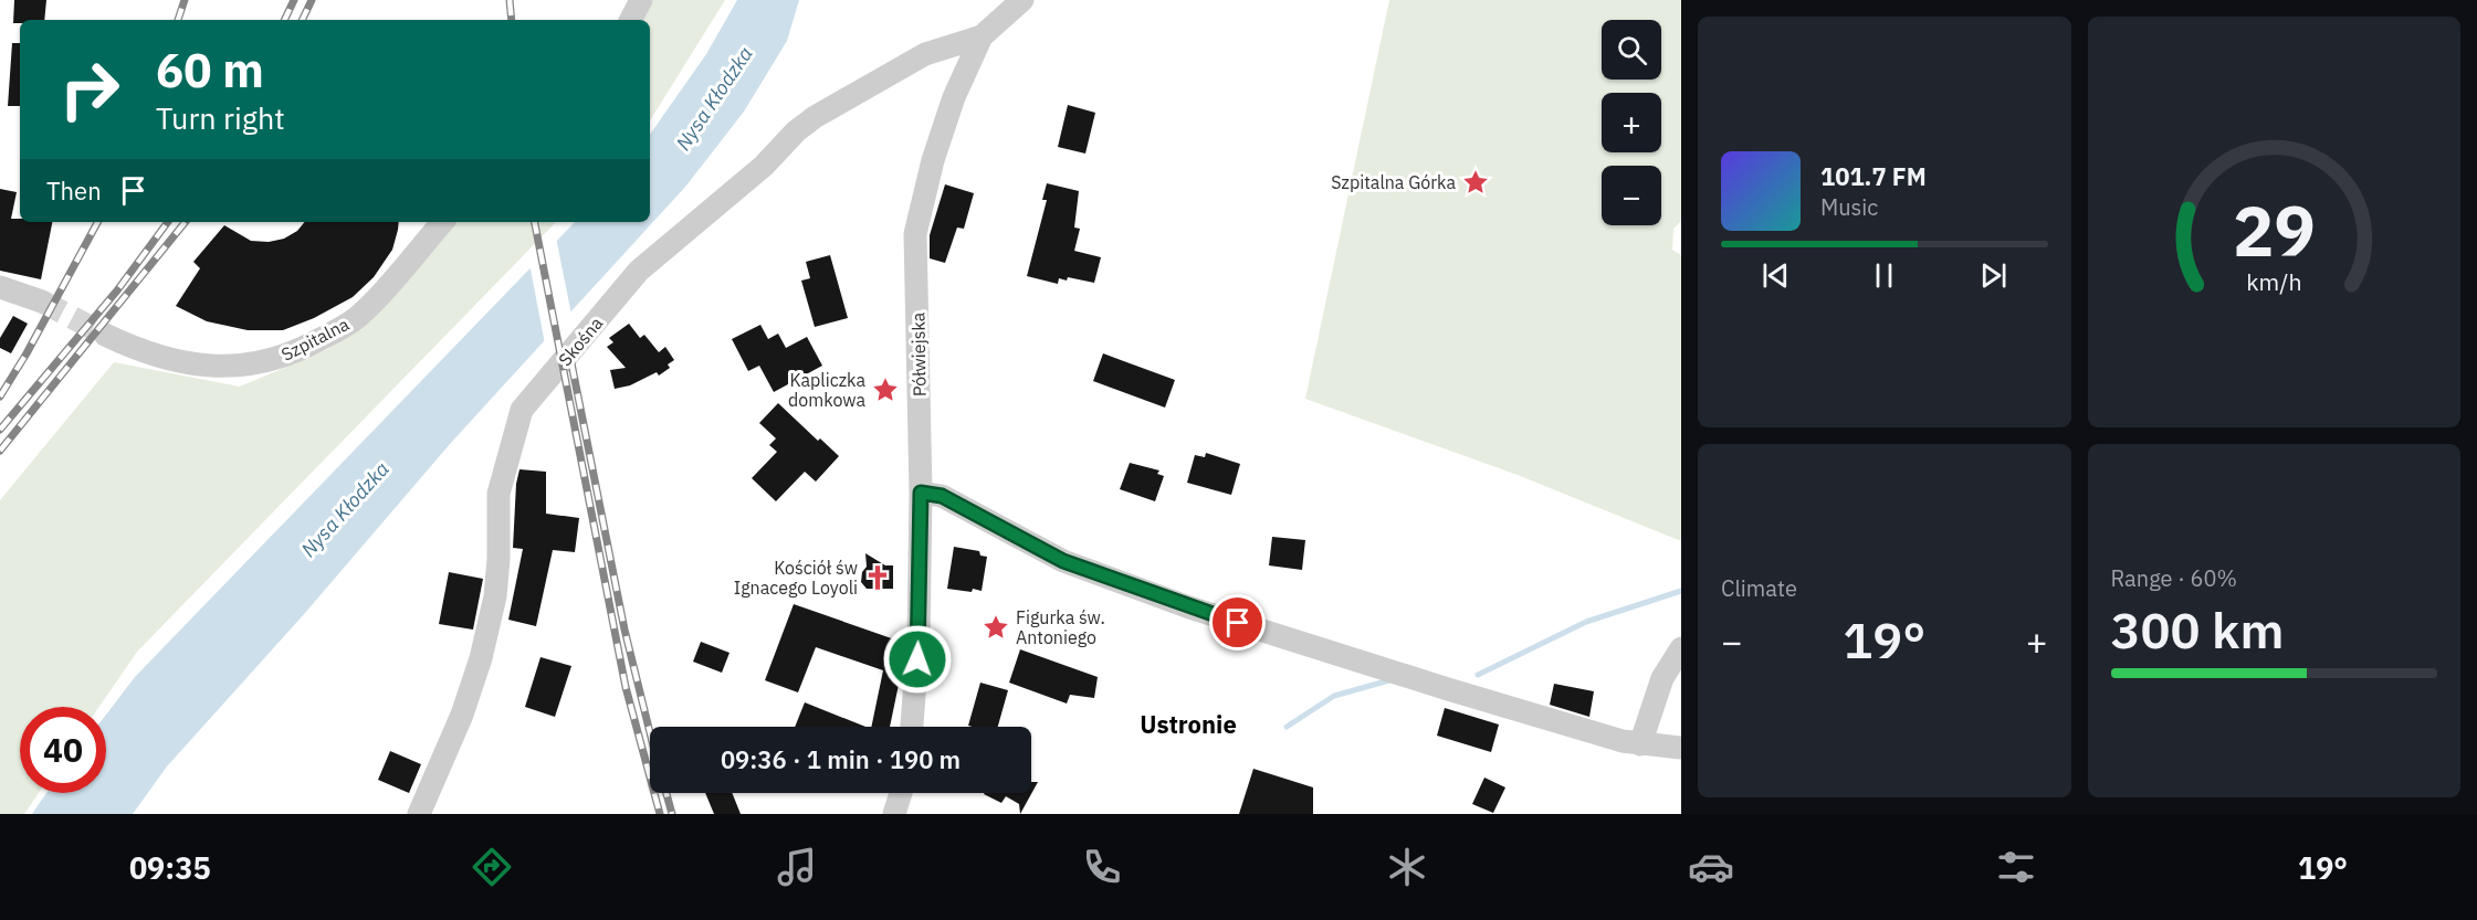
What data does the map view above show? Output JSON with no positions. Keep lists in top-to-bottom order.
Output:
{
  "streets": {
    "street": ["Szpitalna", "Skośna", "Półwiejska"]
  },
  "crossings": [
    ["Skośna", "Półwiejska"]
  ],
  "districts": ["Ustronie"],
  "water": ["Nysa Kłodzka"],
  "places": {
    "place": ["Szpitalna Górka", "Kapliczka domkowa", "Figurka św. Antoniego"],
    "church": ["Kościół św Ignacego Loyoli"]
  },
  "page": {
    "map_buttons": ["+", "−"],
    "turn": ["60 m", "Turn right"],
    "song": ["101.7 FM", "Music"],
    "then": "Then",
    "tile": [
      "Climate",
      ["Range · 60%", "300 km"]
    ],
    "heat": ["−", "19°", "+"],
    "limit": "40",
    "trip": "09:36 · 1 min · 190 m",
    "tabs": ["09:35", "19°"],
    "gauge": ["29", "km/h"]
  }
}
